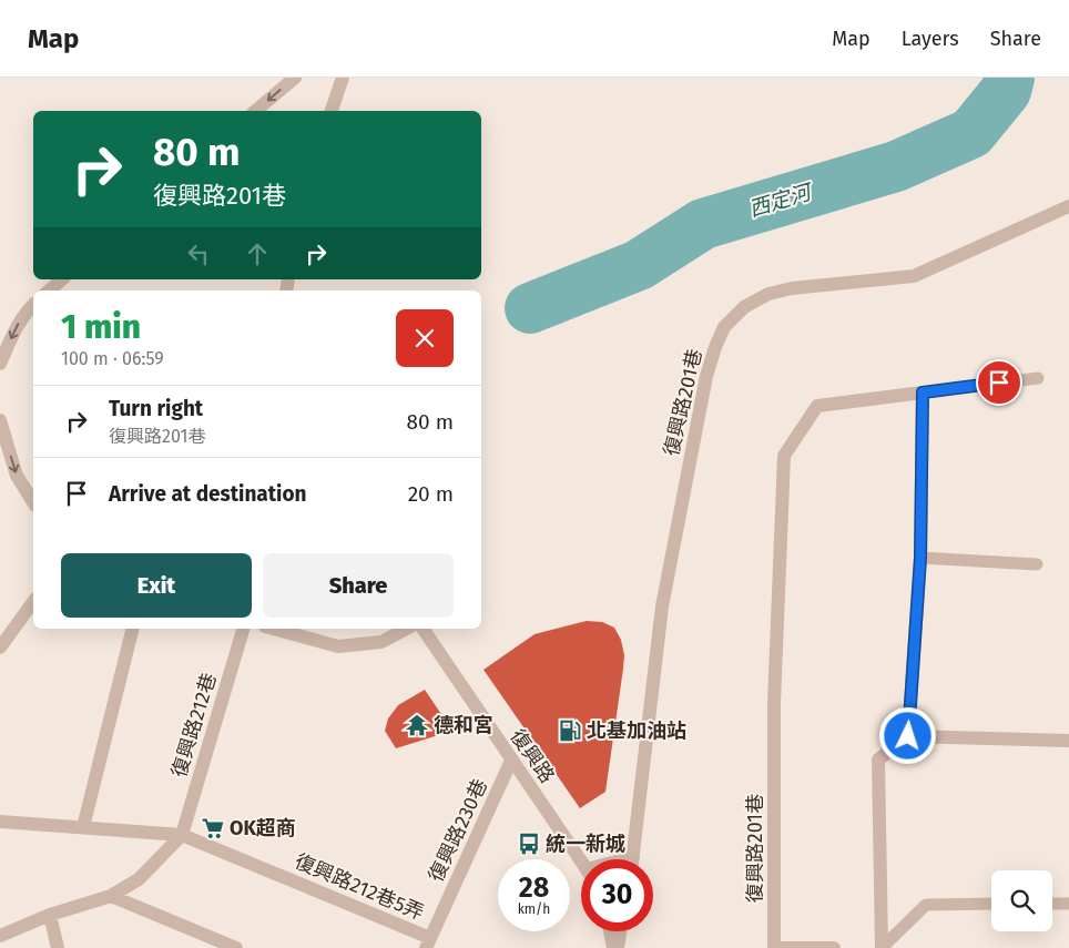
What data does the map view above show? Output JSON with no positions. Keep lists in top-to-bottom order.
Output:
{
  "streets": {
    "street": [
      "復興路201巷",
      "復興路212巷",
      "復興路",
      "復興路230巷",
      "復興路212巷5弄"
    ]
  },
  "crossings": [
    ["復興路212巷", "復興路212巷5弄"],
    ["復興路", "復興路230巷"],
    ["復興路230巷", "復興路212巷5弄"]
  ],
  "water": ["西定河"],
  "places": {
    "temple": ["德和宮"],
    "fuel station": ["北基加油站"],
    "supermarket": ["OK超商"],
    "bus stop": ["統一新城"]
  },
  "page": {
    "header": "Map",
    "nav": ["Map", "Layers", "Share"],
    "turn": ["80 m", "復興路201巷"],
    "heading": ["1 min", "100 m · 06:59"],
    "list": [
      {
        "name": "Turn right",
        "note": "復興路201巷",
        "value": "80 m"
      },
      {
        "name": "Arrive at destination",
        "value": "20 m"
      }
    ],
    "buttons": ["Exit", "Share"],
    "speed": "28 km/h",
    "limit": "30"
  }
}
